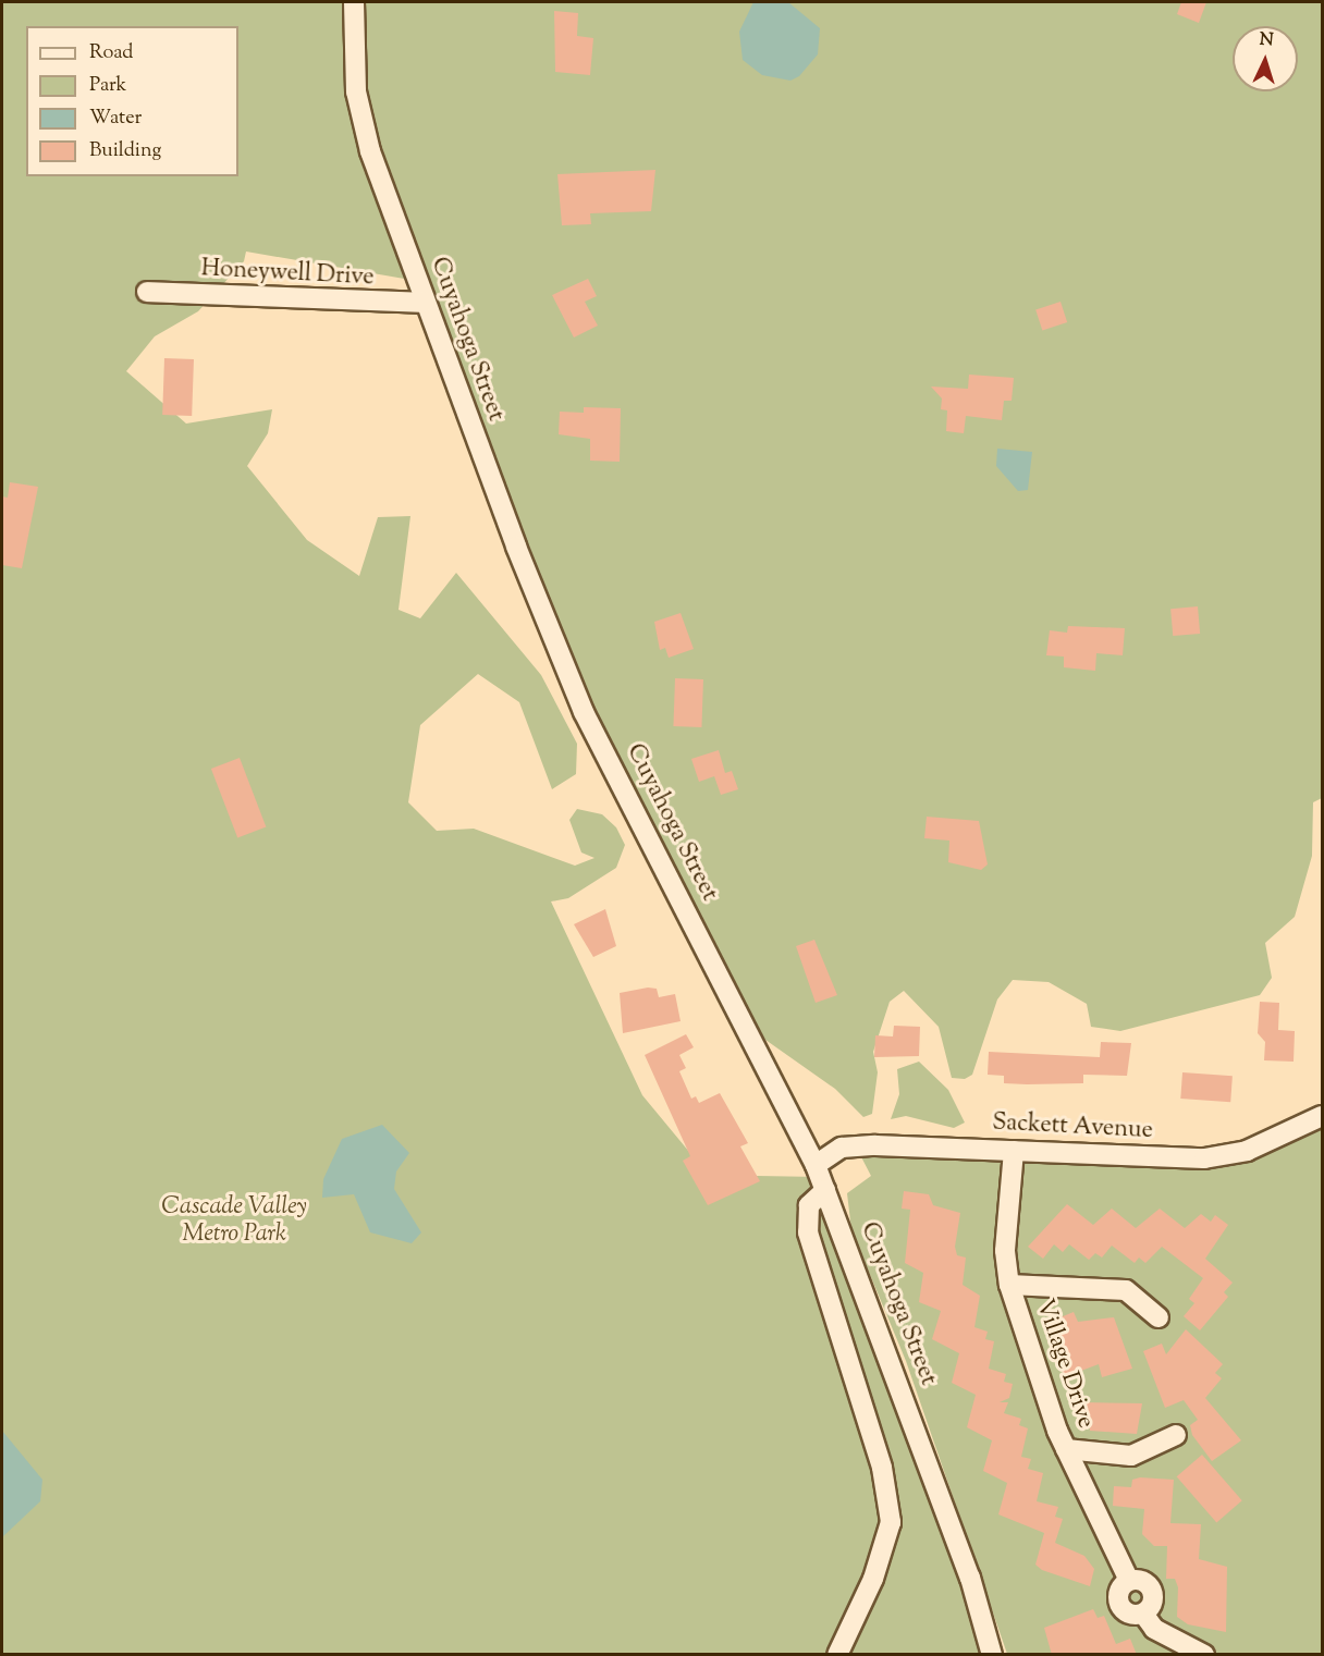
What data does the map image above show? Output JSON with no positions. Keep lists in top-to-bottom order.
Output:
{
  "streets": {
    "street": [
      "Honeywell Drive",
      "Cuyahoga Street",
      "Sackett Avenue",
      "Village Drive"
    ]
  },
  "crossings": [
    ["Honeywell Drive", "Cuyahoga Street"],
    ["Cuyahoga Street", "Sackett Avenue"],
    ["Sackett Avenue", "Village Drive"]
  ],
  "parks": ["Cascade Valley Metro Park"],
  "legend": [
    "Road",
    "Park",
    "Water",
    "Building"
  ],
  "north": "top"
}
